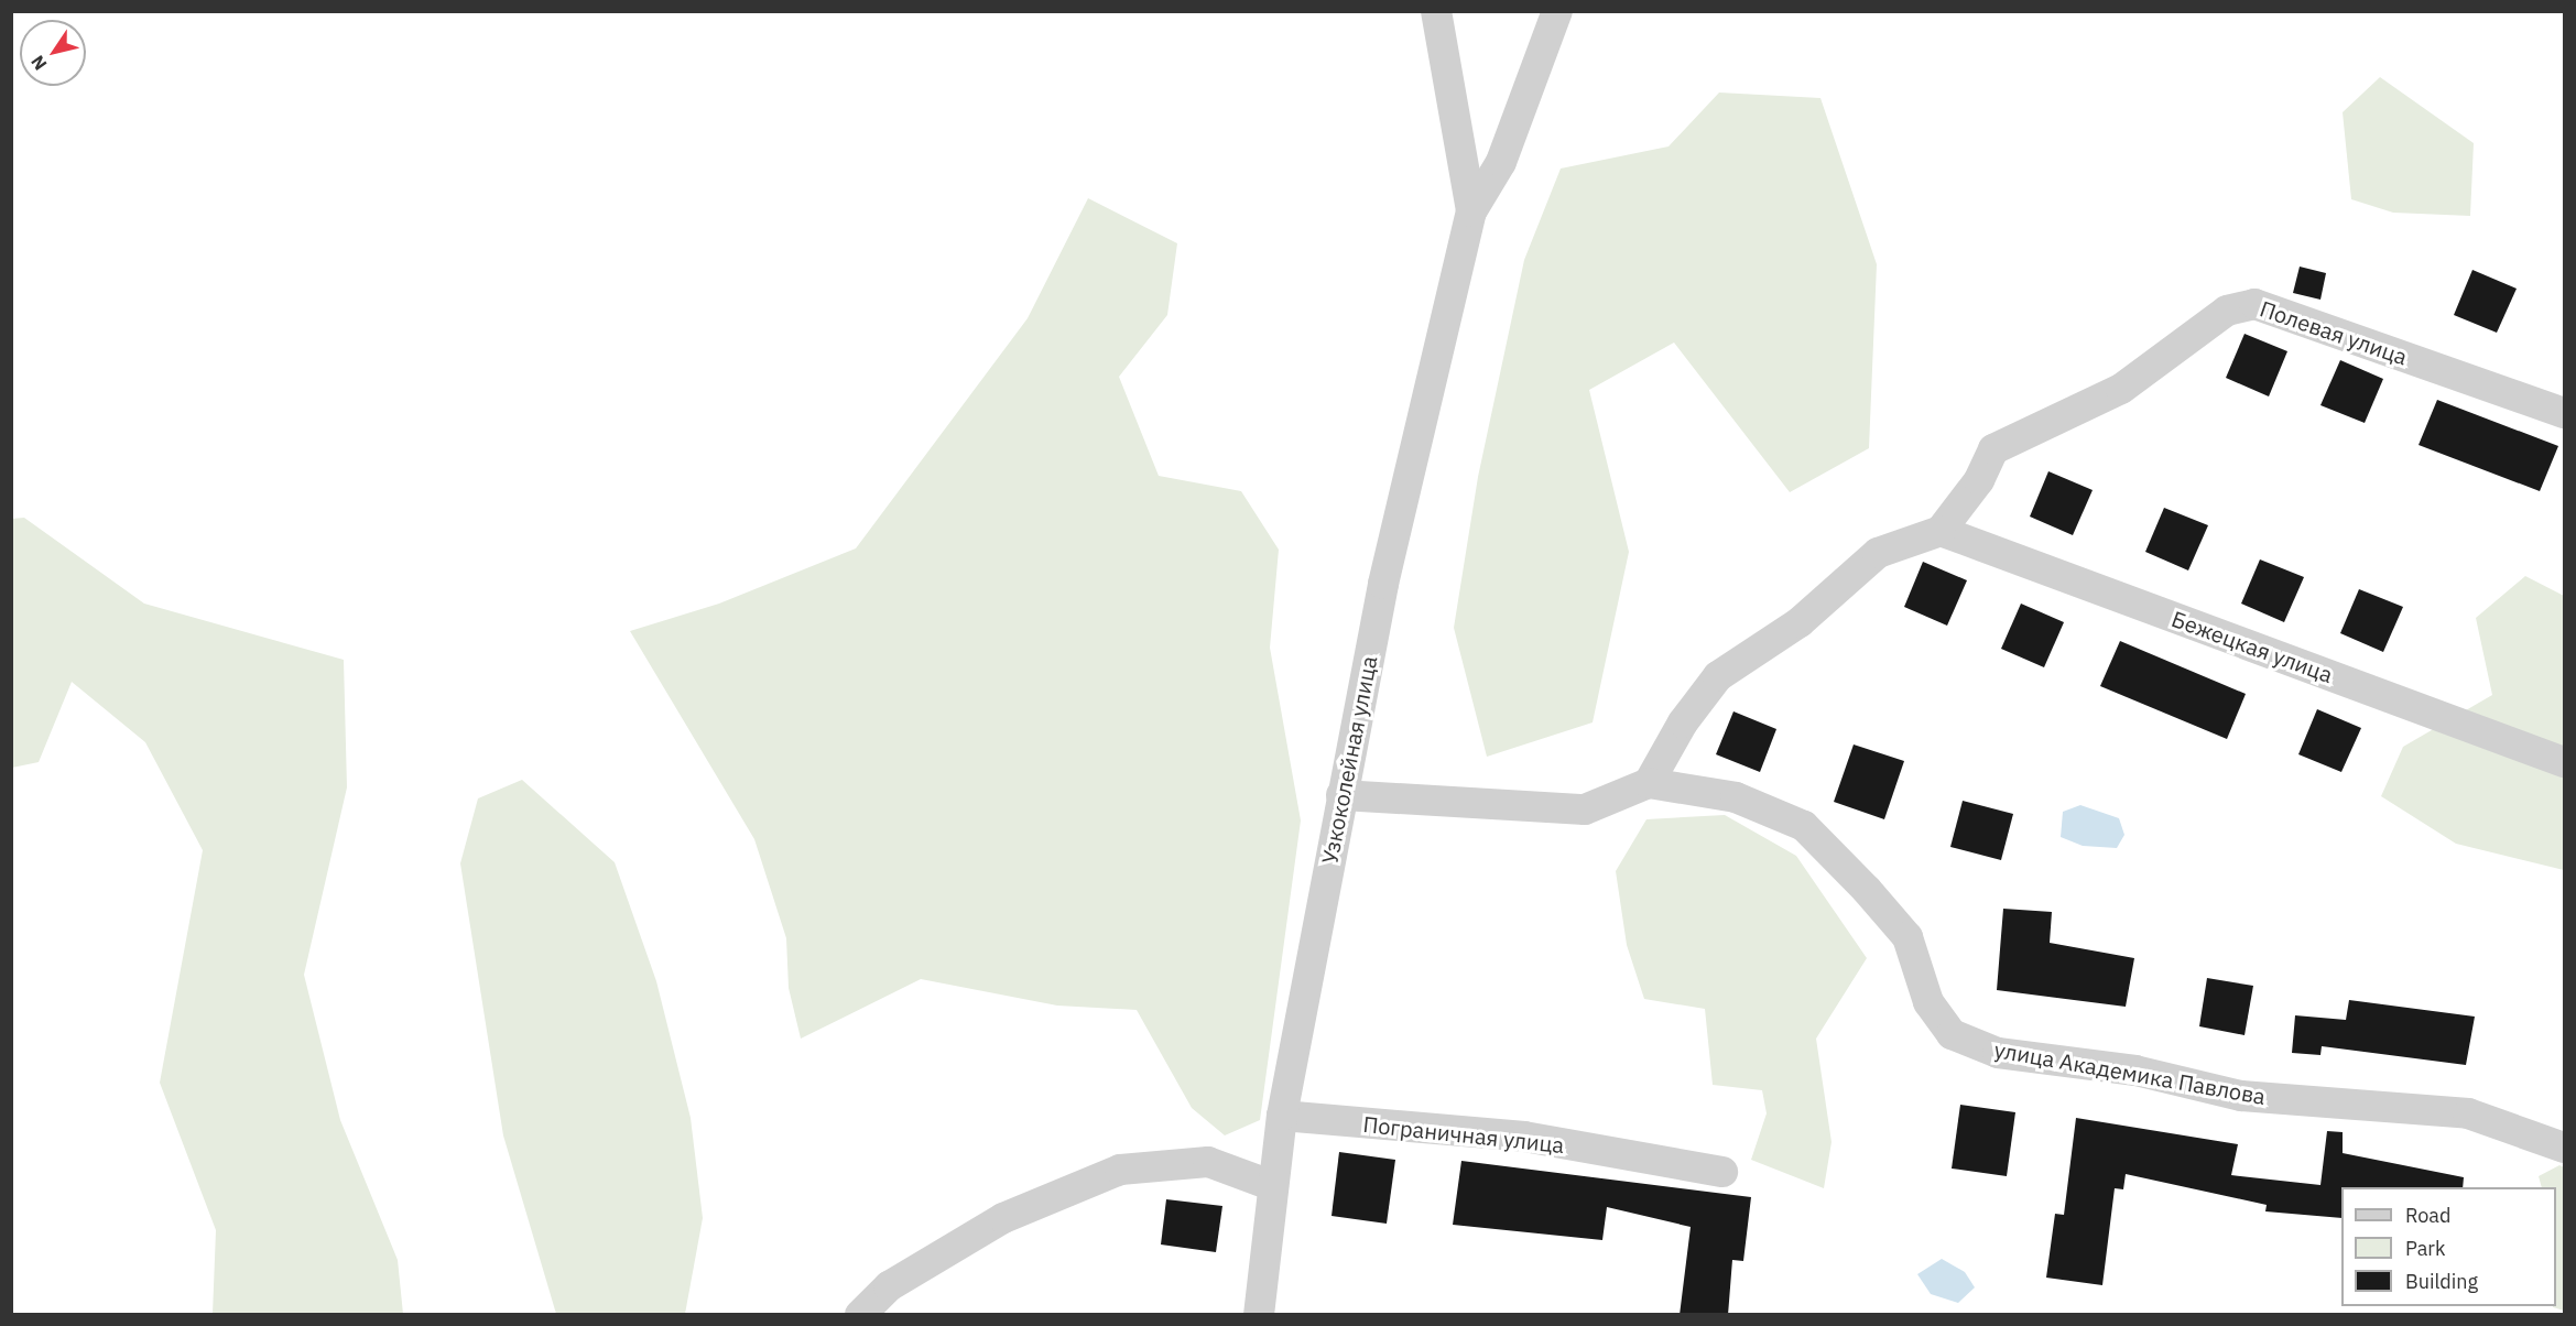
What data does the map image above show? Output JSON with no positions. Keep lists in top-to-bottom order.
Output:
{
  "streets": {
    "street": [
      "Полевая улица",
      "Бежецкая улица",
      "Узкоколейная улица",
      "улица Академика Павлова",
      "Пограничная улица"
    ]
  },
  "crossings": [
    ["Полевая улица", "Бежецкая улица"],
    ["Узкоколейная улица", "Пограничная улица"]
  ],
  "legend": ["Road", "Park", "Building"],
  "north": "bottom left"
}
